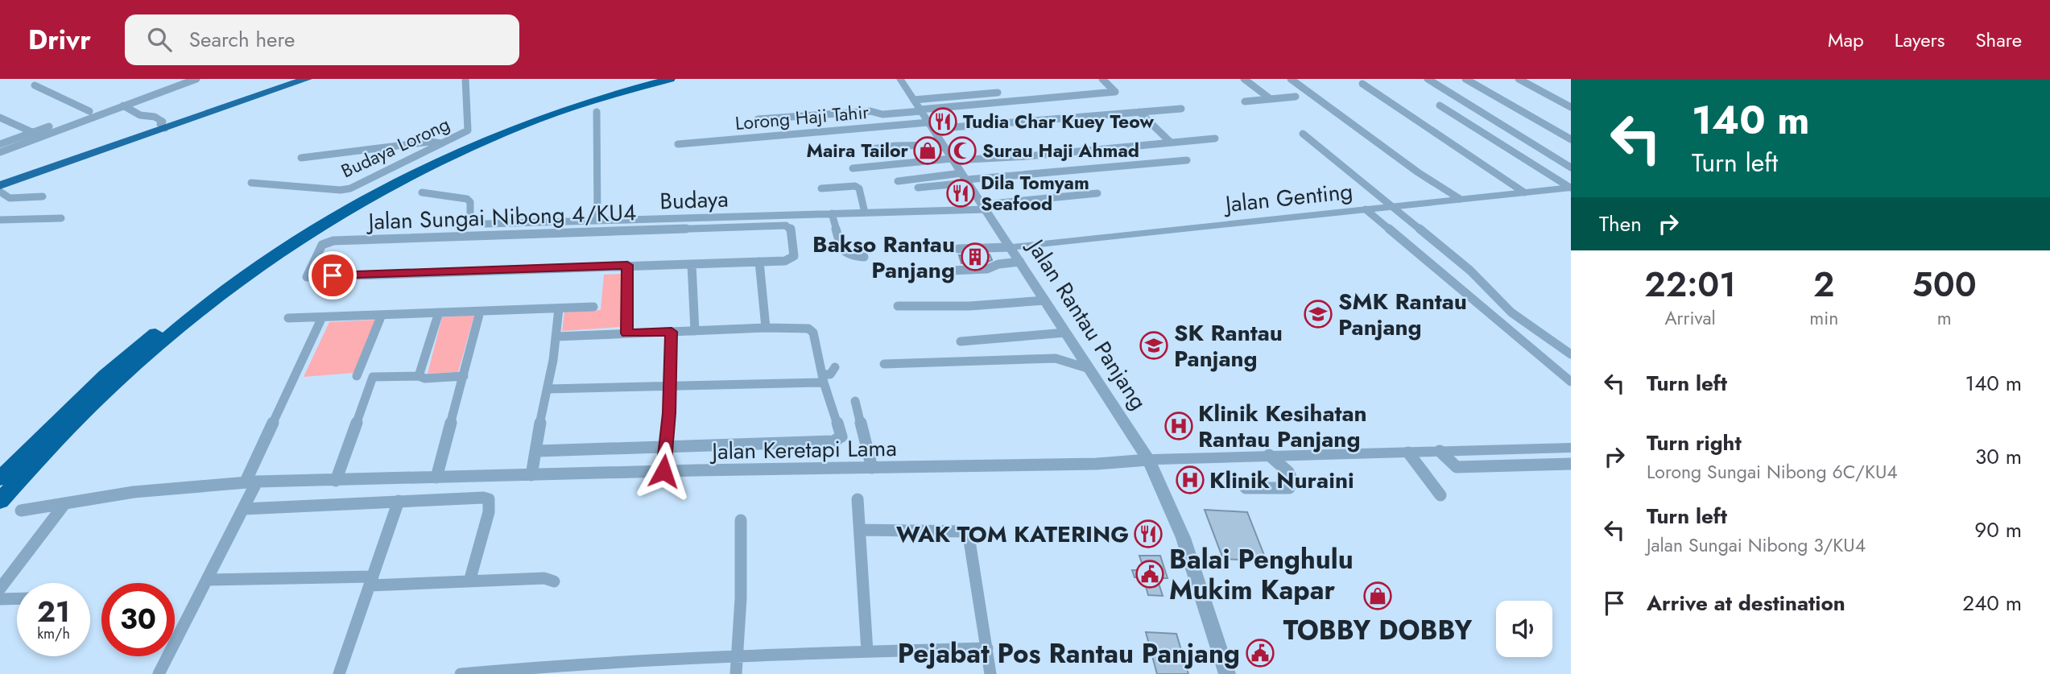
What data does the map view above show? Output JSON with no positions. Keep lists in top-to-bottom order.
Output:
{
  "streets": {
    "street": [
      "Lorong Haji Tahir",
      "Budaya Lorong",
      "Jalan Genting",
      "Budaya",
      "Jalan Sungai Nibong 4/KU4",
      "Jalan Rantau Panjang",
      "Jalan Keretapi Lama"
    ]
  },
  "crossings": [
    ["Lorong Haji Tahir", "Jalan Rantau Panjang"],
    ["Jalan Genting", "Jalan Rantau Panjang"],
    ["Budaya", "Jalan Rantau Panjang"],
    ["Jalan Rantau Panjang", "Jalan Keretapi Lama"]
  ],
  "places": {
    "restaurant": ["Tudia Char Kuey Teow", "Dila Tomyam Seafood", "WAK TOM KATERING"],
    "shop": ["Maira Tailor", "TOBBY DOBBY"],
    "mosque": ["Surau Haji Ahmad"],
    "building": ["Bakso Rantau Panjang"],
    "school or university": ["SMK Rantau Panjang", "SK Rantau Panjang"],
    "hospital": ["Klinik Kesihatan Rantau Panjang", "Klinik Nuraini"],
    "public building": ["Balai Penghulu Mukim Kapar", "Pejabat Pos Rantau Panjang"]
  },
  "page": {
    "header": "Drivr",
    "search": "Search here",
    "nav": ["Map", "Layers", "Share"],
    "turn": ["140 m", "Turn left"],
    "then": "Then",
    "eta": [
      "22:01",
      "Arrival",
      "2",
      "min",
      "500",
      "m"
    ],
    "list": [
      {
        "name": "Turn left",
        "value": "140 m"
      },
      {
        "name": "Turn right",
        "note": "Lorong Sungai Nibong 6C/KU4",
        "value": "30 m"
      },
      {
        "name": "Turn left",
        "note": "Jalan Sungai Nibong 3/KU4",
        "value": "90 m"
      },
      {
        "name": "Arrive at destination",
        "value": "240 m"
      }
    ],
    "speed": "21 km/h",
    "limit": "30"
  }
}
